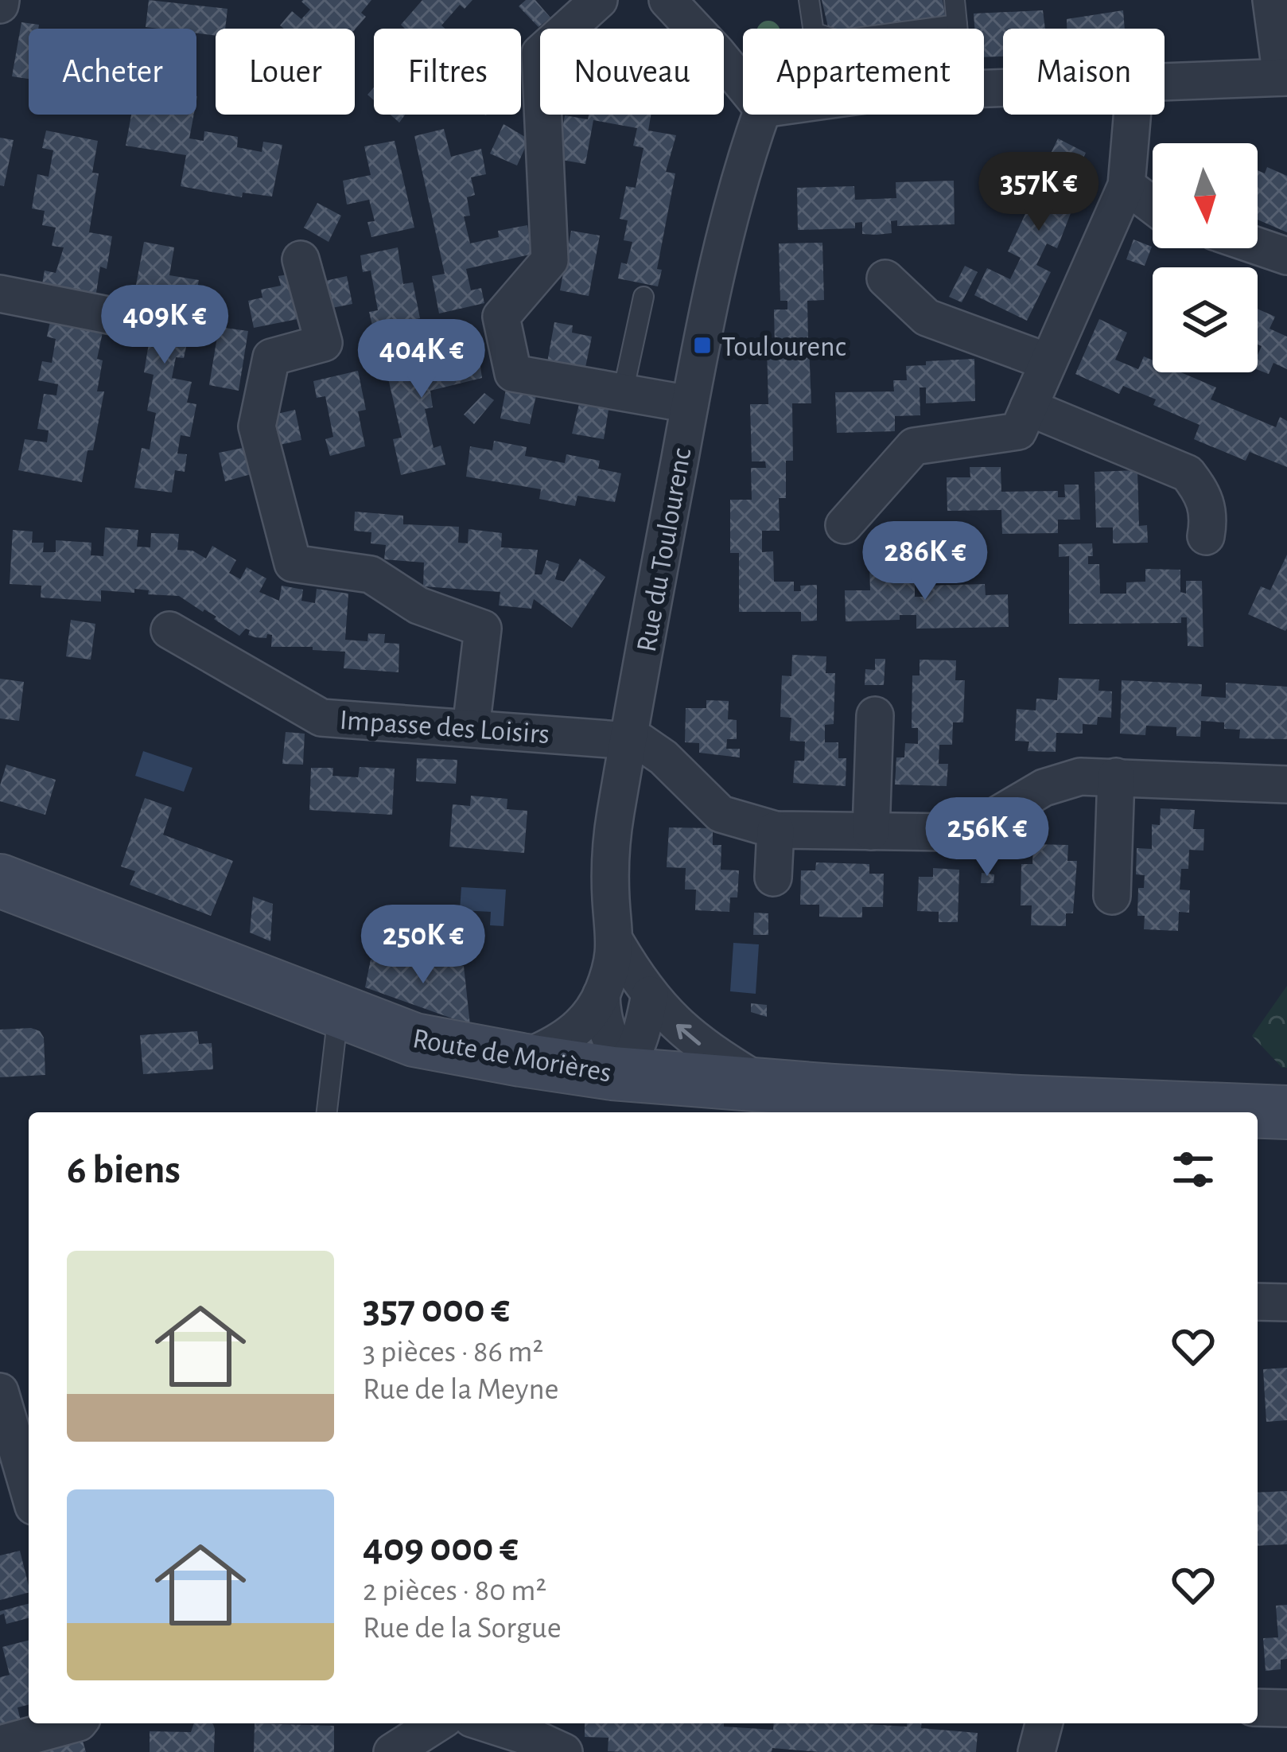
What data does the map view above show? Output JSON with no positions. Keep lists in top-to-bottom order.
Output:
{
  "streets": {
    "main road": ["Route de Morières"],
    "street": ["Rue du Toulourenc", "Impasse des Loisirs"]
  },
  "crossings": [
    ["Rue du Toulourenc", "Impasse des Loisirs"],
    ["Rue du Toulourenc", "Route de Morières"]
  ],
  "places": {
    "transit": ["Toulourenc"]
  },
  "north": "bottom",
  "page": {
    "chip": [
      "Acheter",
      "Louer",
      "Filtres",
      "Nouveau",
      "Appartement",
      "Maison"
    ],
    "price": [
      "357K €",
      "409K €",
      "404K €",
      "286K €",
      "256K €",
      "250K €"
    ],
    "heading": "6 biens",
    "list": [
      {
        "name": "357 000 €",
        "note": "3 pièces · 86 m² · Rue de la Meyne"
      },
      {
        "name": "409 000 €",
        "note": "2 pièces · 80 m² · Rue de la Sorgue"
      }
    ]
  }
}
